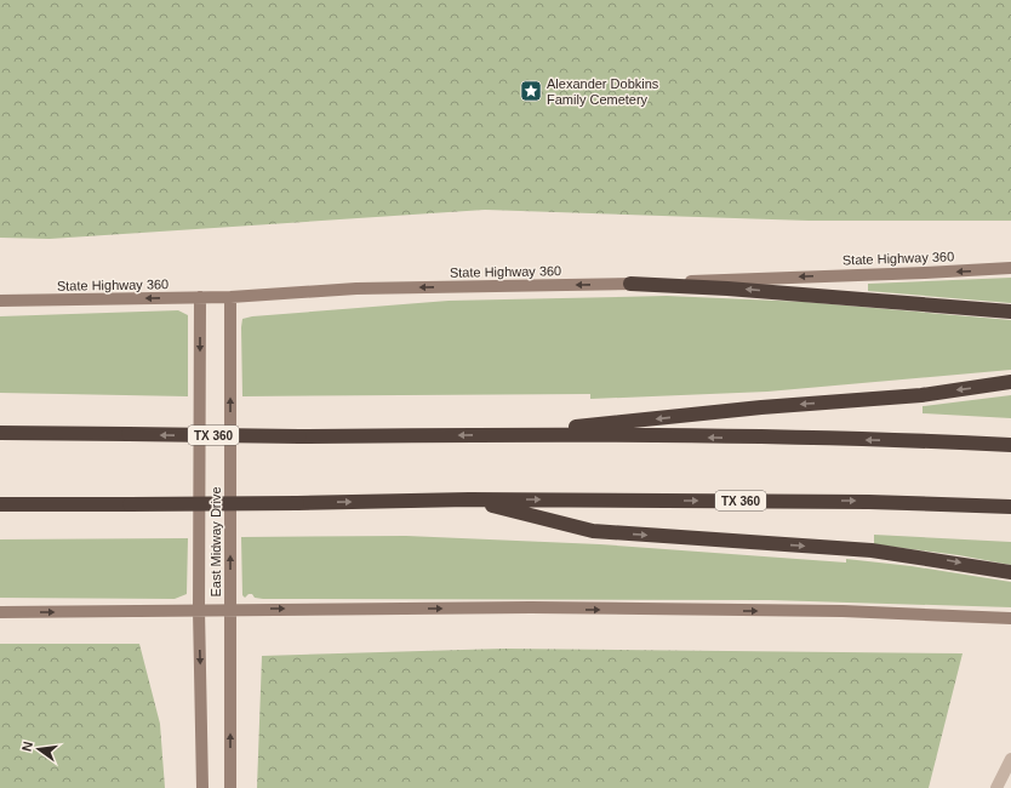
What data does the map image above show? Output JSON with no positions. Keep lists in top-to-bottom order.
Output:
{
  "streets": {
    "highway": ["TX 360"],
    "main road": ["State Highway 360", "East Midway Drive"]
  },
  "crossings": [
    ["State Highway 360", "East Midway Drive"]
  ],
  "one_way": ["State Highway 360"],
  "places": {
    "place": ["Alexander Dobkins Family Cemetery"]
  },
  "north": "left"
}
